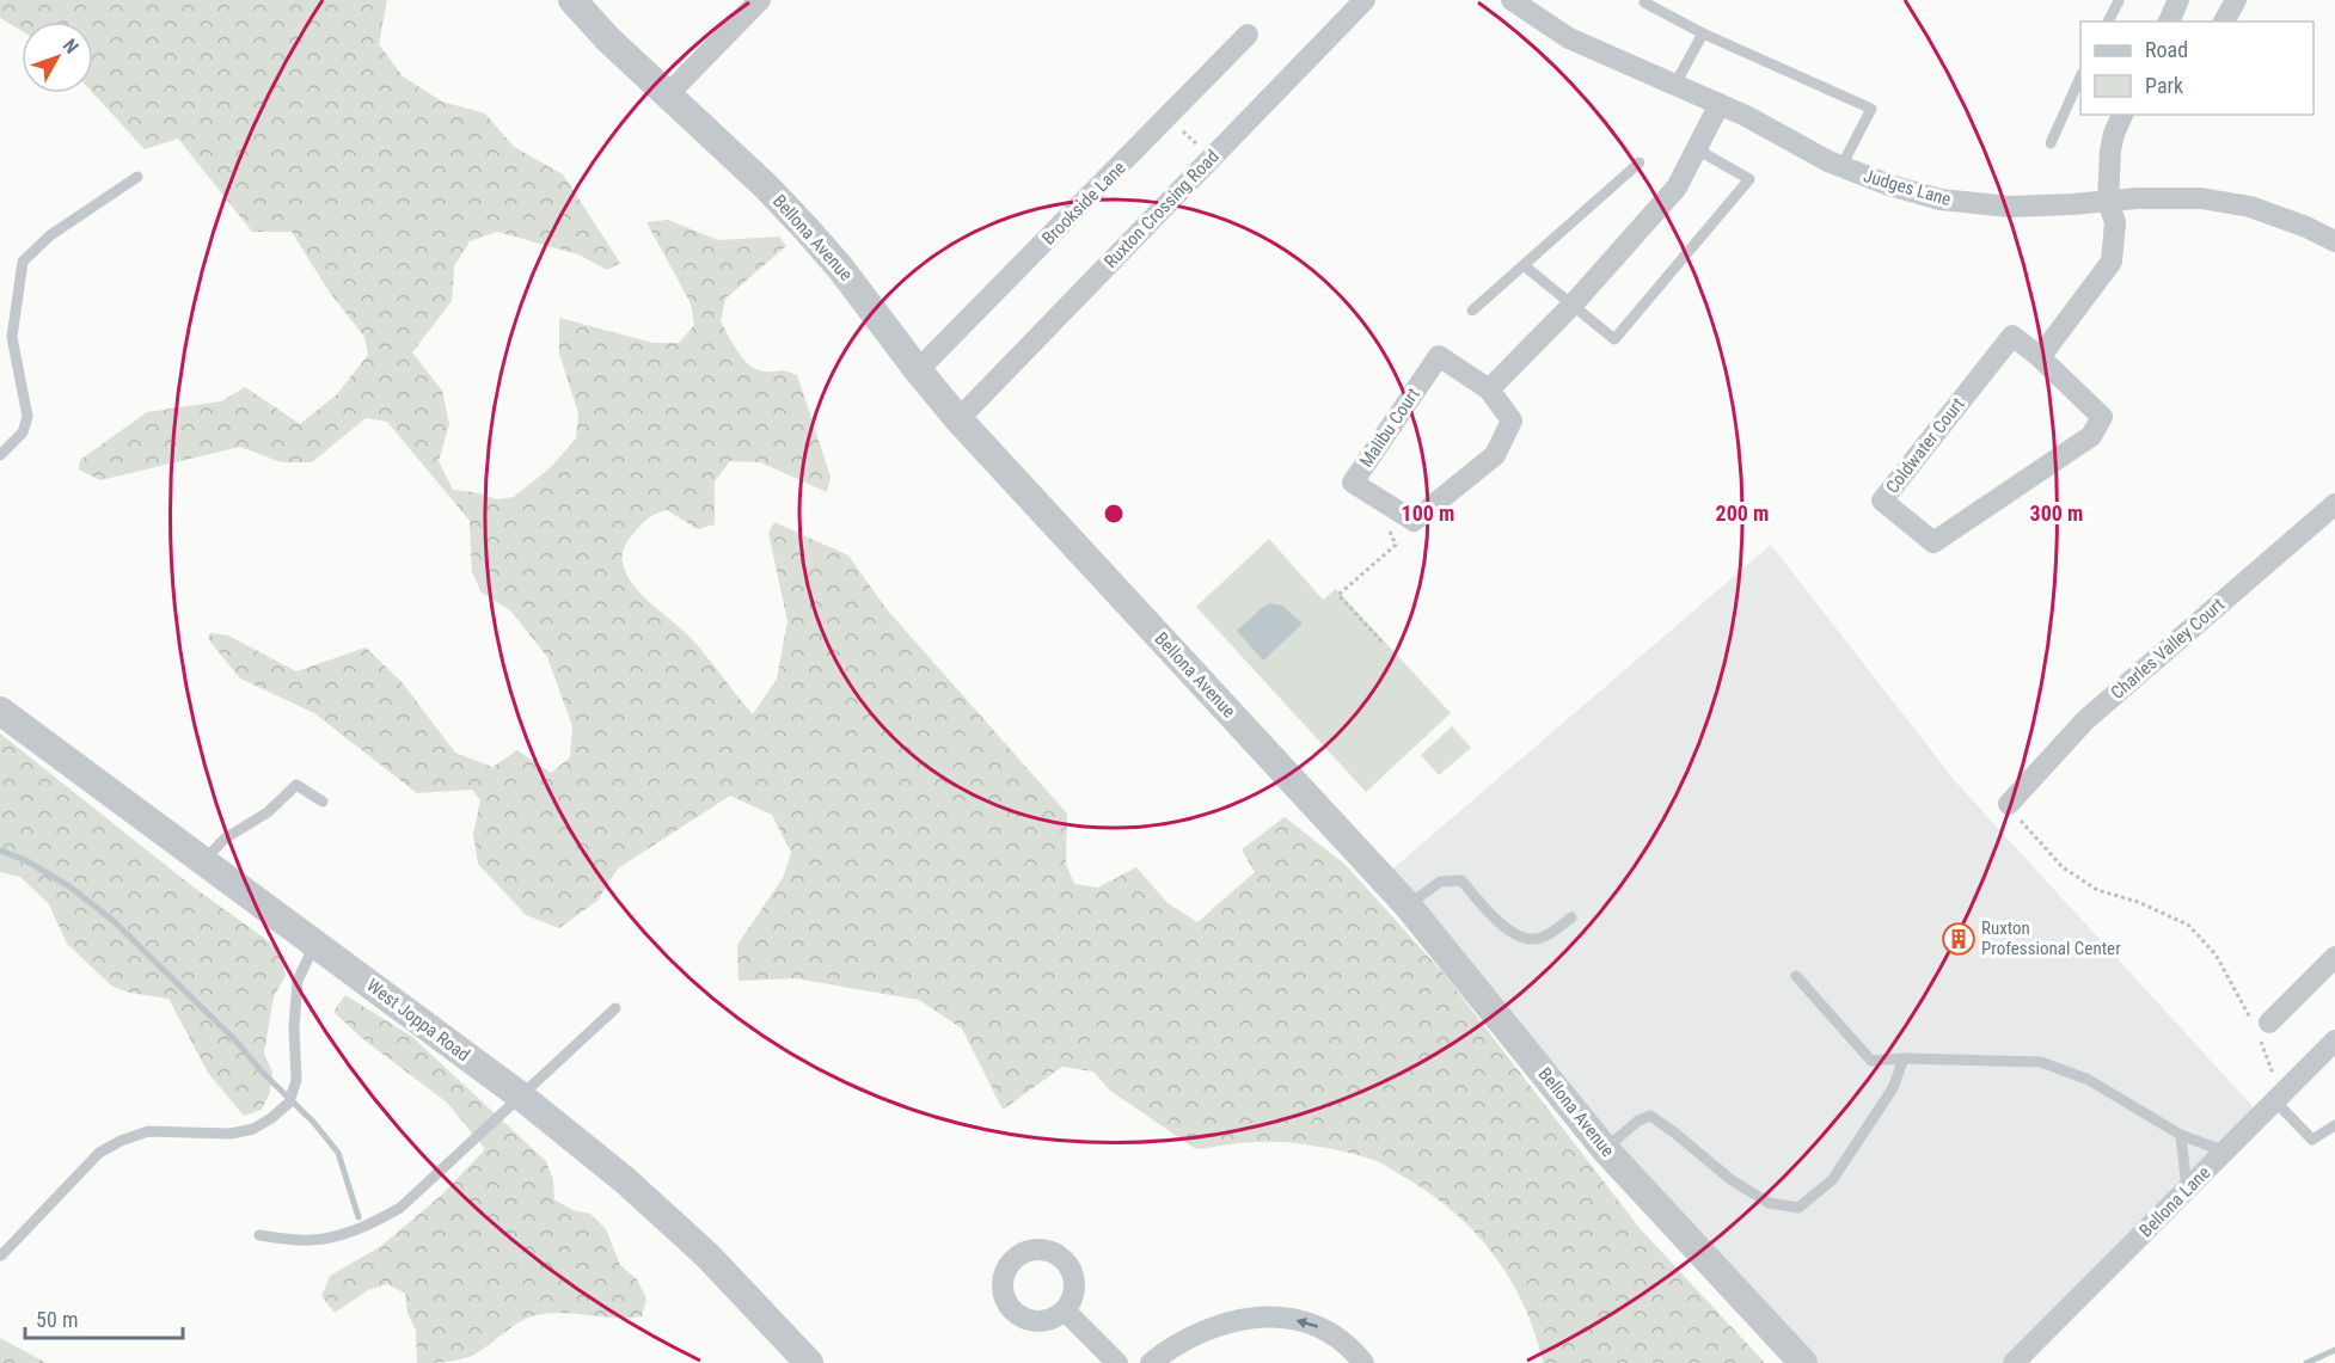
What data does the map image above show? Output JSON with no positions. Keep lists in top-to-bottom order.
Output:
{
  "streets": {
    "street": [
      "Judges Lane",
      "Brookside Lane",
      "Ruxton Crossing Road",
      "Bellona Avenue",
      "Malibu Court",
      "Coldwater Court",
      "Charles Valley Court",
      "West Joppa Road",
      "Bellona Lane"
    ]
  },
  "crossings": [
    ["Brookside Lane", "Bellona Avenue"],
    ["Ruxton Crossing Road", "Bellona Avenue"]
  ],
  "places": {
    "building": ["Ruxton Professional Center"]
  },
  "legend": ["Road", "Park"],
  "scale_bar": "50 m",
  "north": "top right",
  "rings": ["100 m", "200 m", "300 m"]
}
